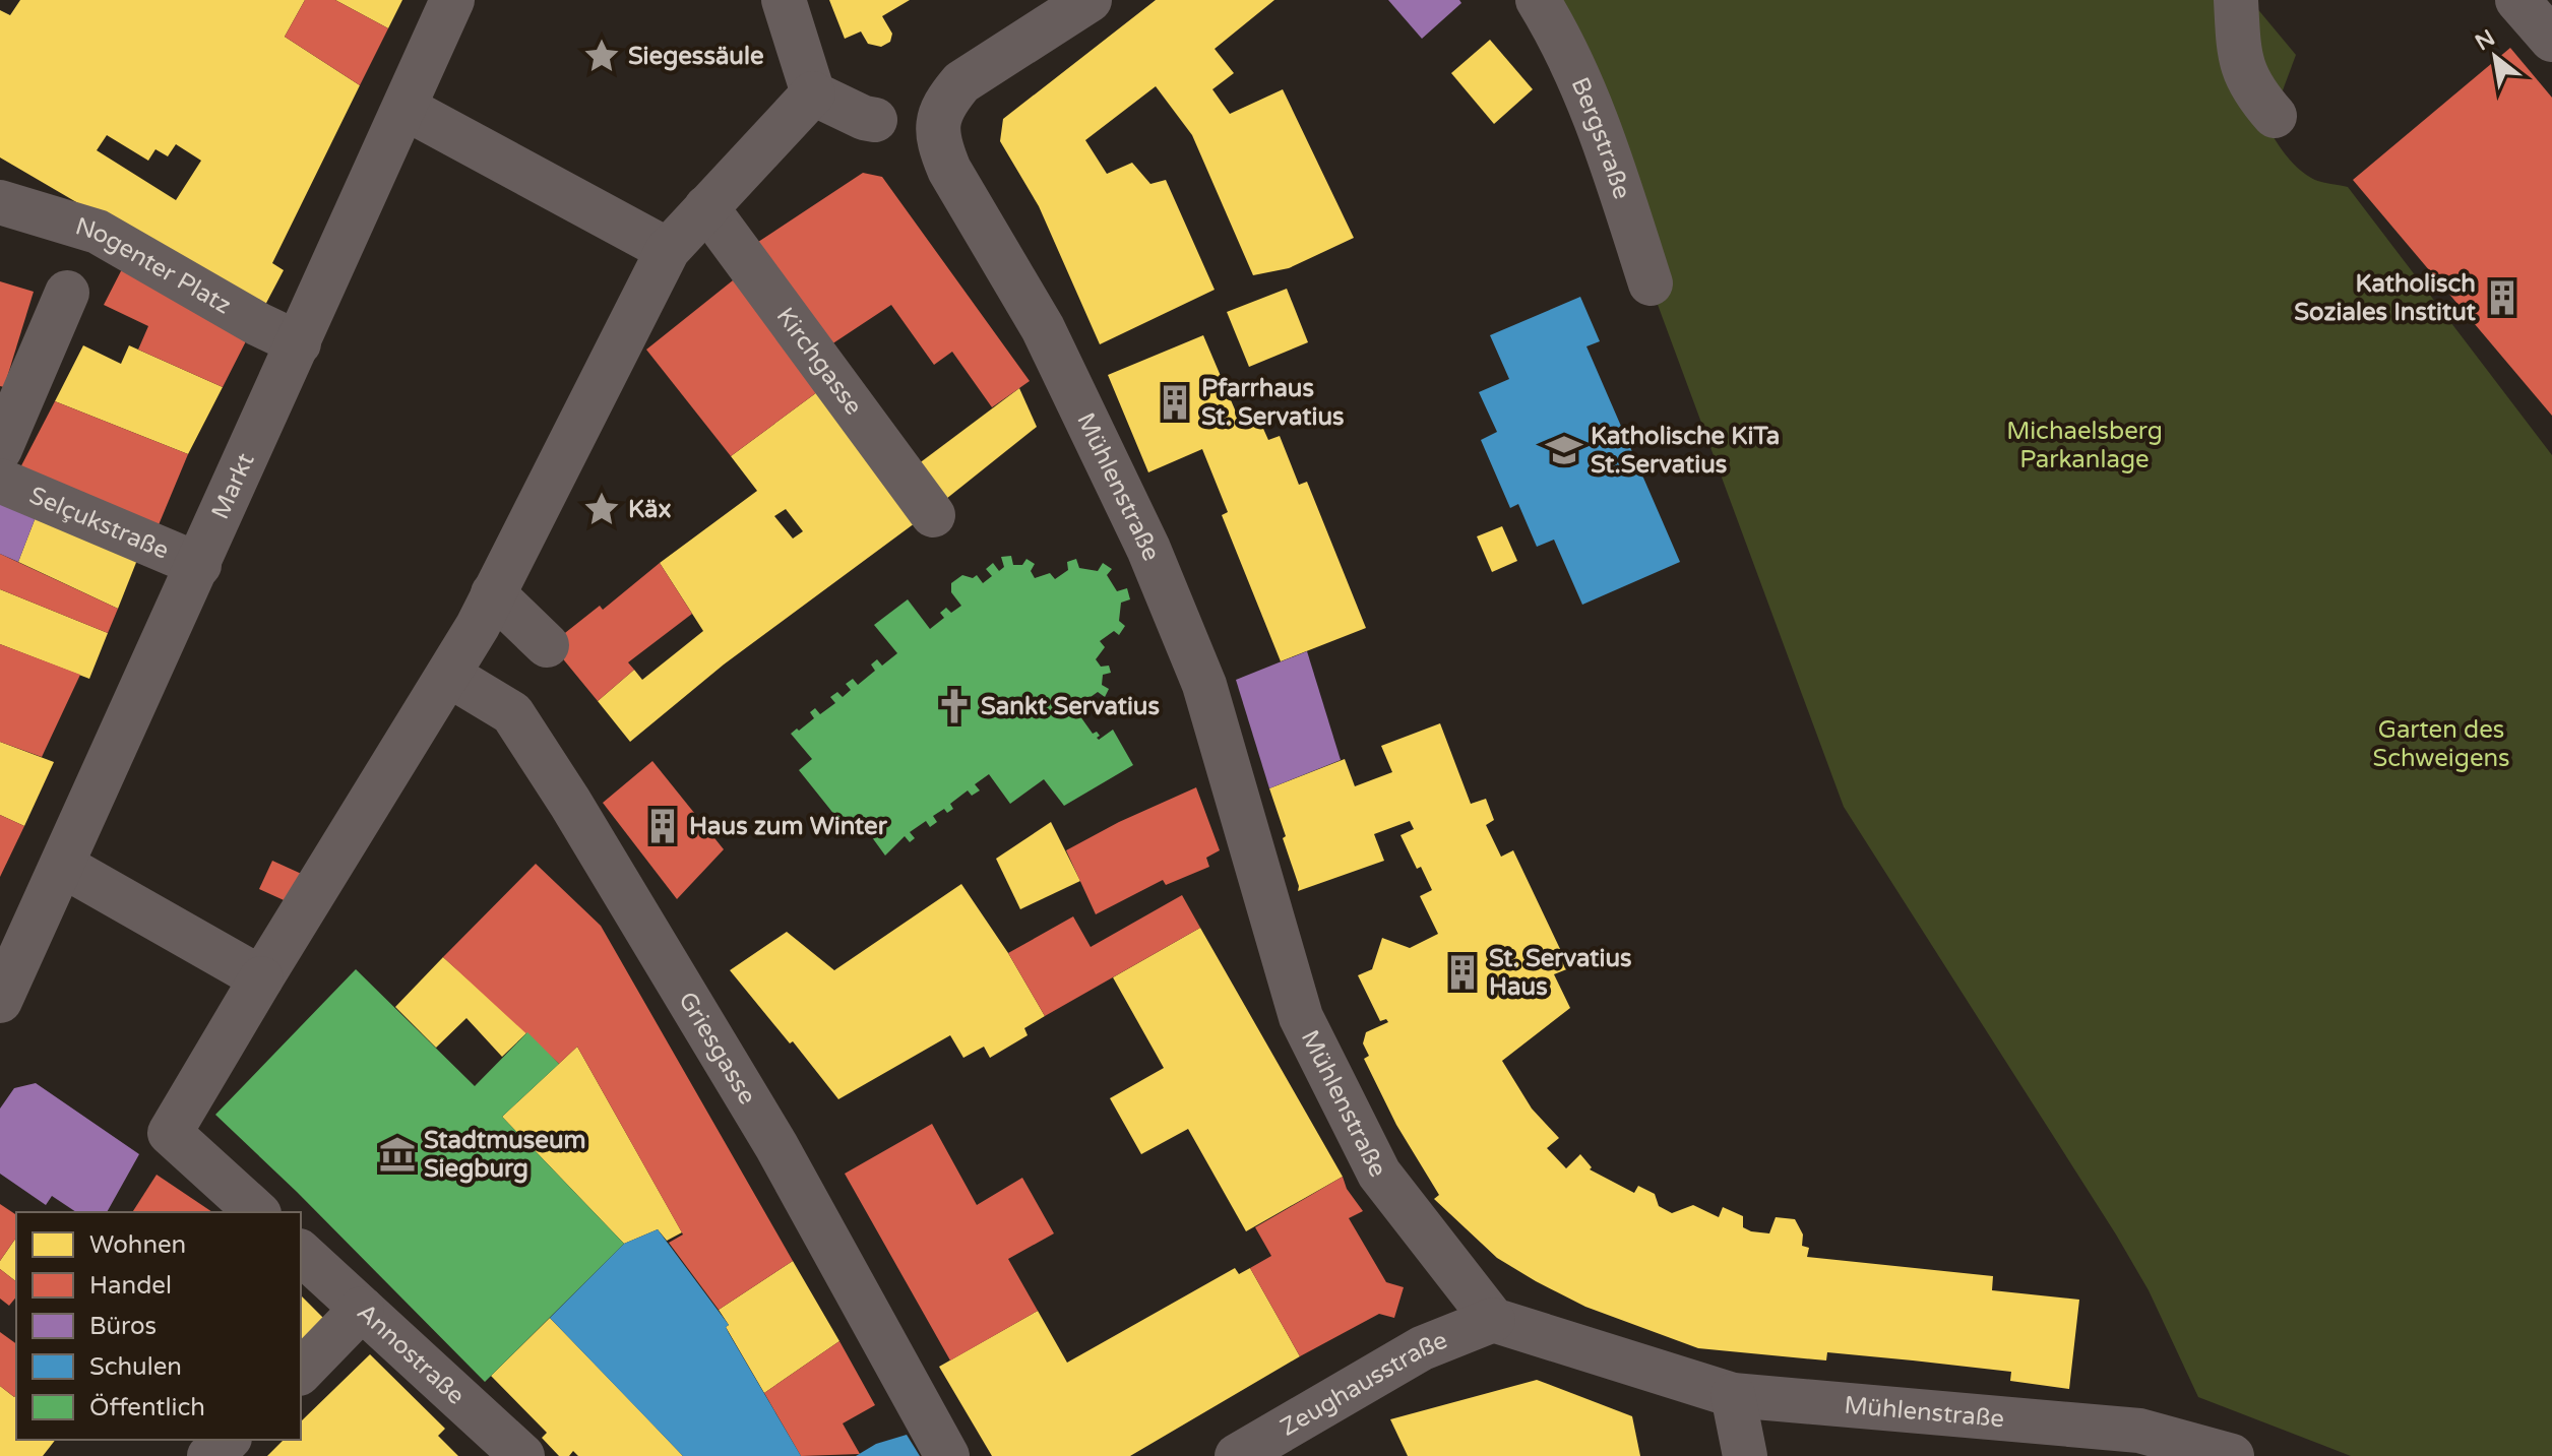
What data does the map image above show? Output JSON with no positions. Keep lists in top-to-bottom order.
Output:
{
  "streets": {
    "street": [
      "Bergstraße",
      "Nogenter Platz",
      "Kirchgasse",
      "Markt",
      "Mühlenstraße",
      "Selçukstraße",
      "Griesgasse",
      "Annostraße",
      "Zeughausstraße"
    ]
  },
  "crossings": [
    ["Nogenter Platz", "Markt"],
    ["Markt", "Selçukstraße"],
    ["Mühlenstraße", "Zeughausstraße"]
  ],
  "parks": ["Michaelsberg Parkanlage", "Garten des Schweigens"],
  "places": {
    "place": ["Siegessäule", "Käx"],
    "building": [
      "Katholisch Soziales Institut",
      "Pfarrhaus St. Servatius",
      "Haus zum Winter",
      "St. Servatius Haus"
    ],
    "school or university": ["Katholische KiTa St.Servatius"],
    "church": ["Sankt Servatius"],
    "museum": ["Stadtmuseum Siegburg"]
  },
  "legend": [
    "Wohnen",
    "Handel",
    "Büros",
    "Schulen",
    "Öffentlich"
  ],
  "north": "top left"
}
